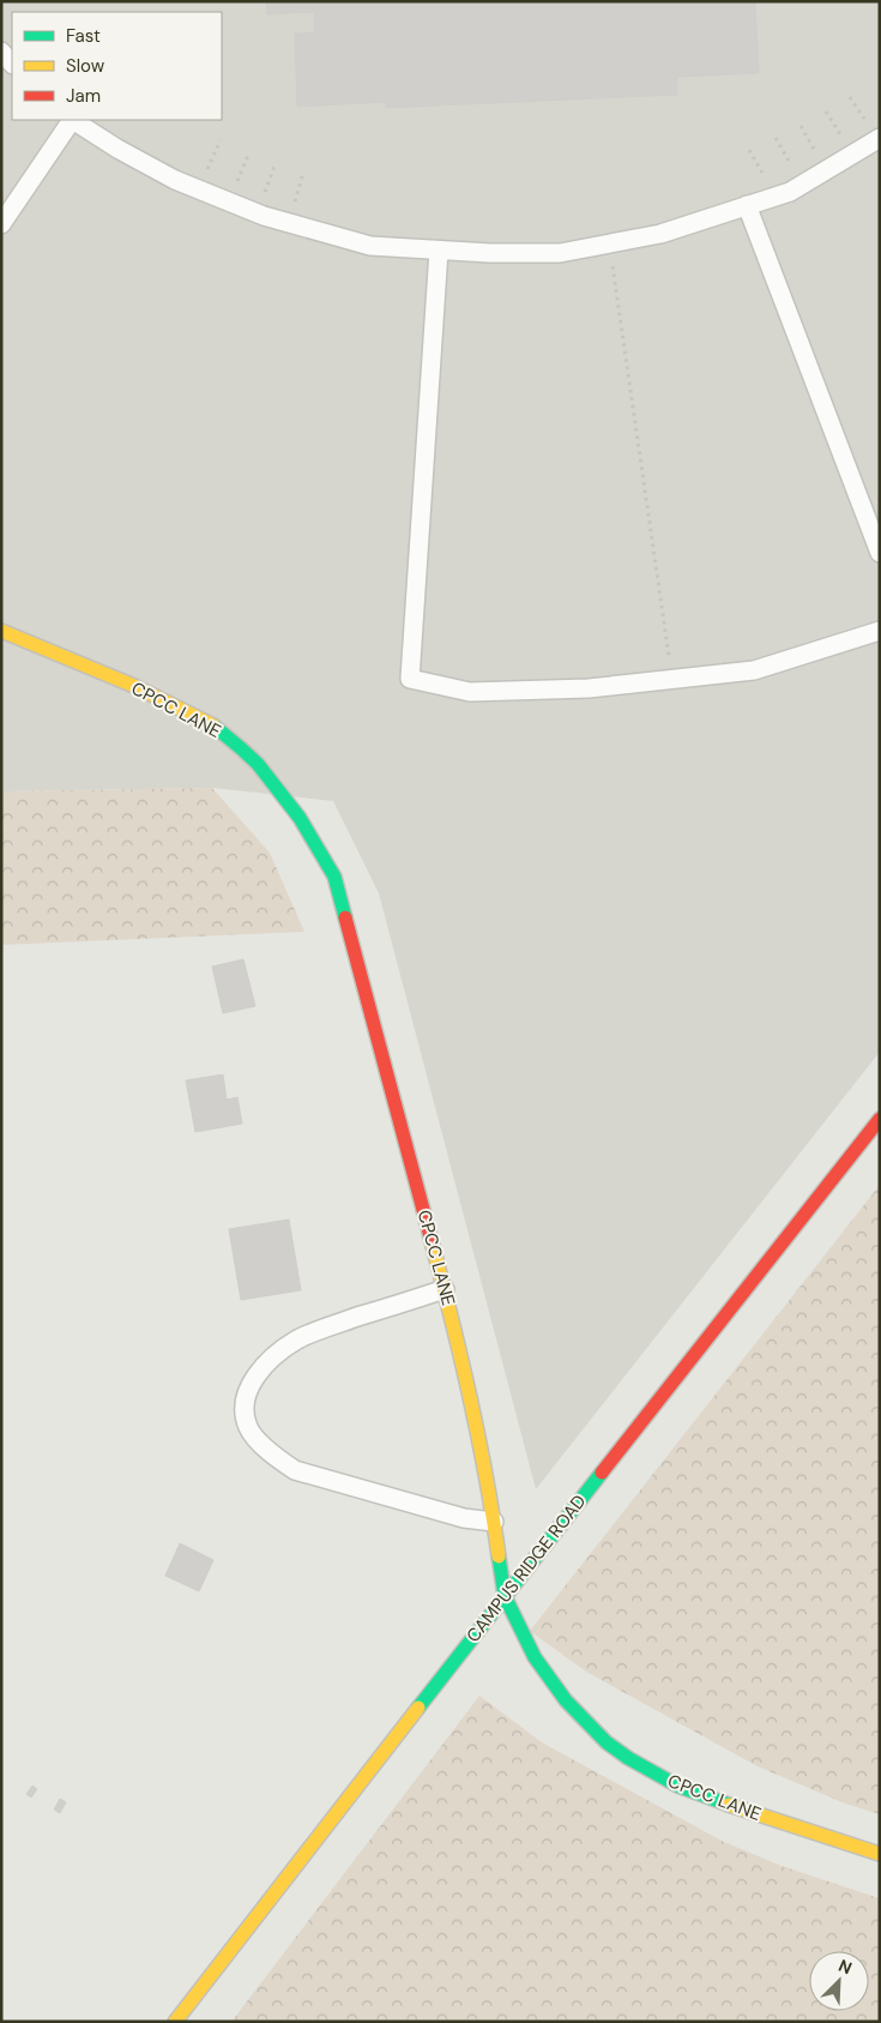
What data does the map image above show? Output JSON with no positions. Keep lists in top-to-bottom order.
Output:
{
  "streets": {
    "street": ["CPCC LANE", "CAMPUS RIDGE ROAD"]
  },
  "crossings": [
    ["CPCC LANE", "CAMPUS RIDGE ROAD"]
  ],
  "legend": ["Fast", "Slow", "Jam"],
  "north": "top right"
}
